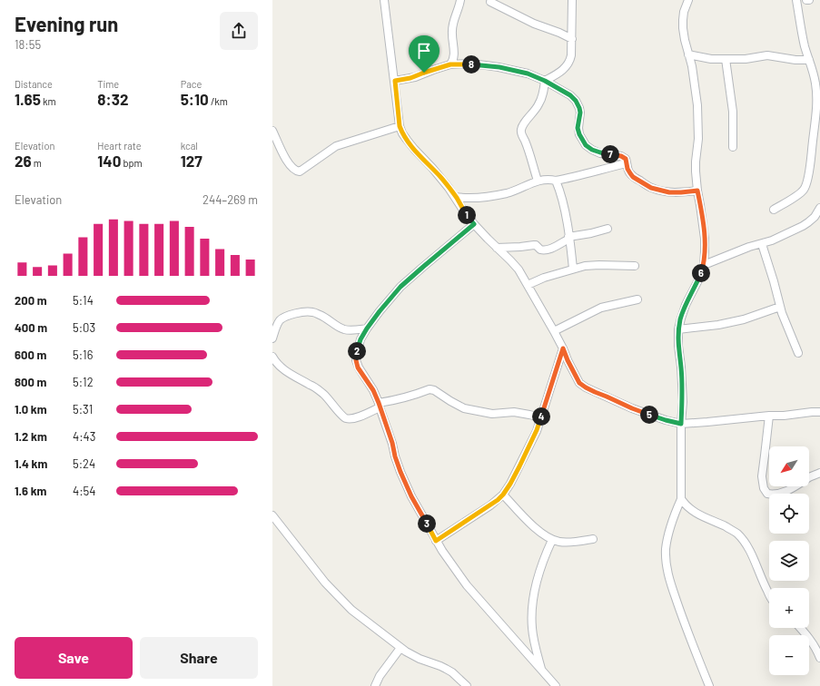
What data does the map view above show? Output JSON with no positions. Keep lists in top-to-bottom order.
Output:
{
  "north": "bottom left",
  "page": {
    "heading": ["Evening run", "18:55"],
    "pins": [
      "8",
      "7",
      "1",
      "6",
      "2",
      "5",
      "4",
      "3"
    ],
    "stats": [
      ["Distance", "1.65 km"],
      ["Time", "8:32"],
      ["Pace", "5:10 /km"],
      ["Elevation", "26 m"],
      ["Heart rate", "140 bpm"],
      ["kcal", "127"]
    ],
    "chart": ["Elevation", "244–269 m"],
    "list": [
      {
        "name": "200 m",
        "note": "5:14"
      },
      {
        "name": "400 m",
        "note": "5:03"
      },
      {
        "name": "600 m",
        "note": "5:16"
      },
      {
        "name": "800 m",
        "note": "5:12"
      },
      {
        "name": "1.0 km",
        "note": "5:31"
      },
      {
        "name": "1.2 km",
        "note": "4:43"
      },
      {
        "name": "1.4 km",
        "note": "5:24"
      },
      {
        "name": "1.6 km",
        "note": "4:54"
      }
    ],
    "map_buttons": ["+", "−"],
    "buttons": ["Save", "Share"]
  }
}
